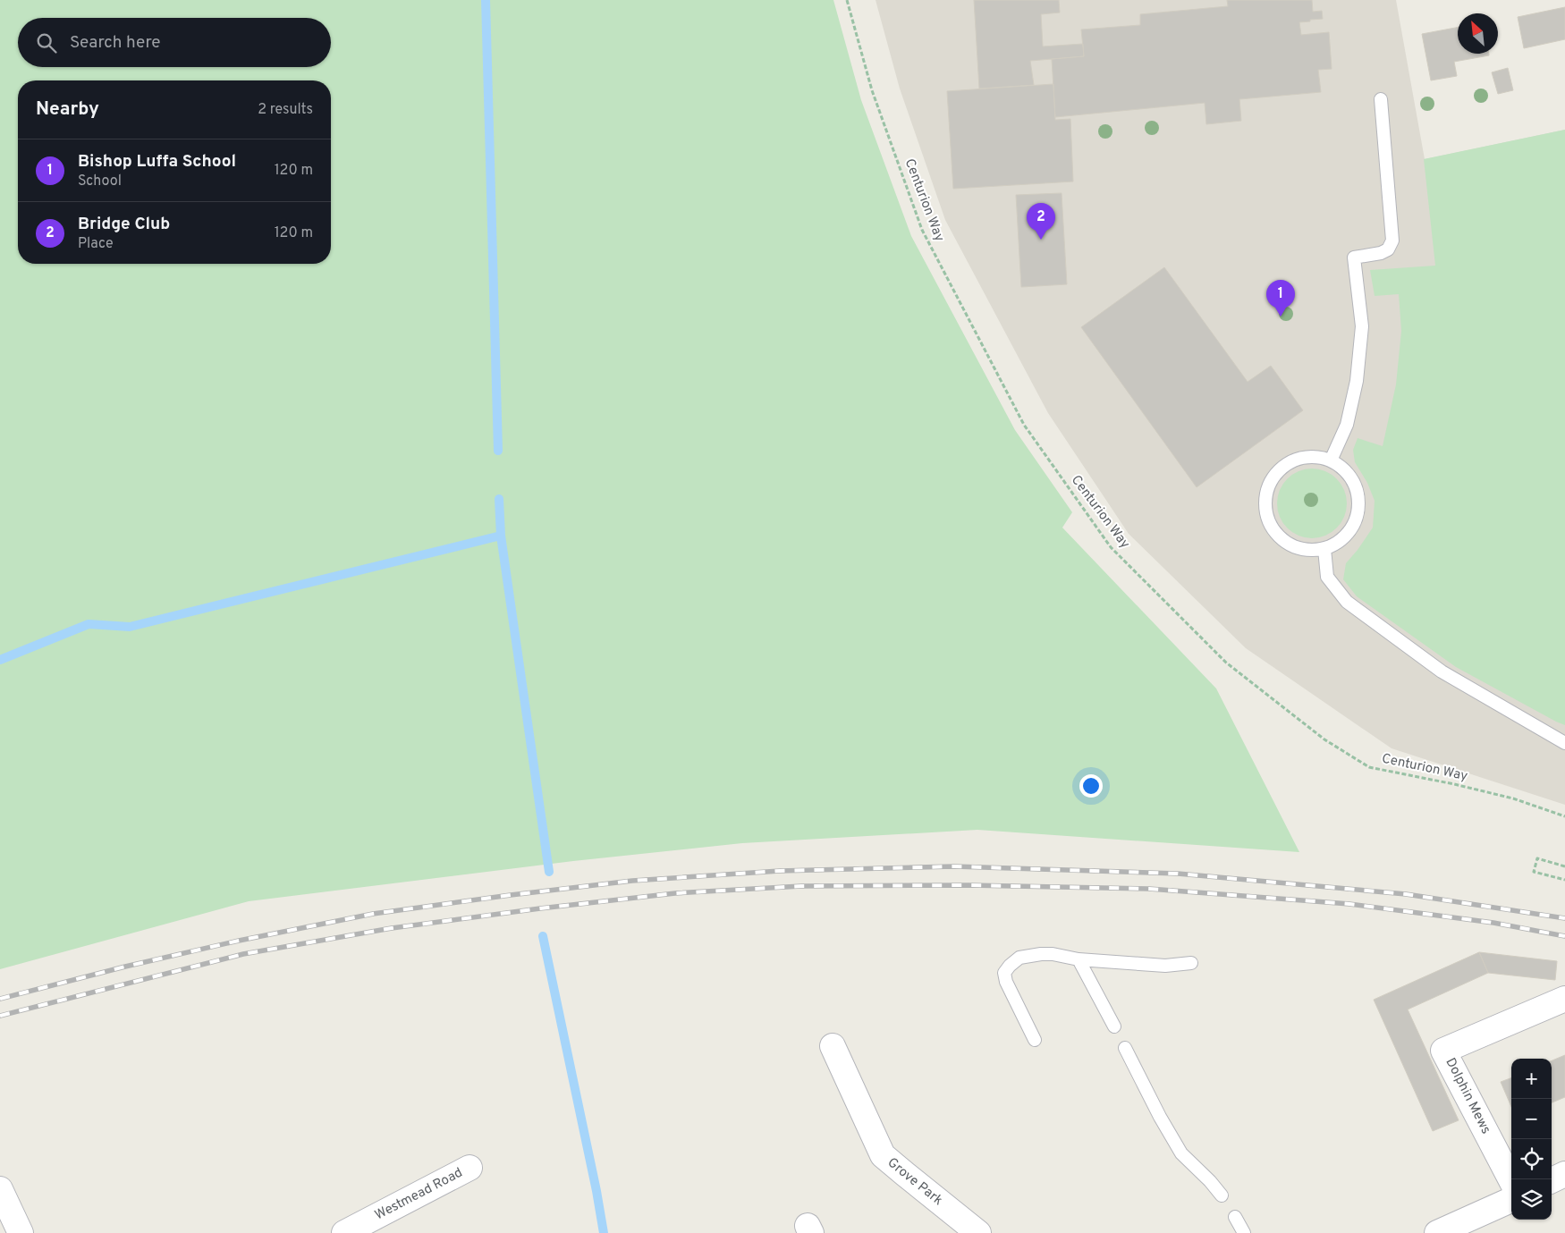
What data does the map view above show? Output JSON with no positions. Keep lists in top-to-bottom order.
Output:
{
  "streets": {
    "street": ["Dolphin Mews", "Grove Park", "Westmead Road"],
    "path": ["Centurion Way"]
  },
  "north": "top left",
  "page": {
    "search": "Search here",
    "heading": ["Nearby", "2 results"],
    "list": [
      {
        "mark": "1",
        "name": "Bishop Luffa School",
        "note": "School",
        "value": "120 m"
      },
      {
        "mark": "2",
        "name": "Bridge Club",
        "note": "Place",
        "value": "120 m"
      }
    ],
    "pins": ["2", "1"],
    "map_buttons": ["+", "−"]
  }
}
